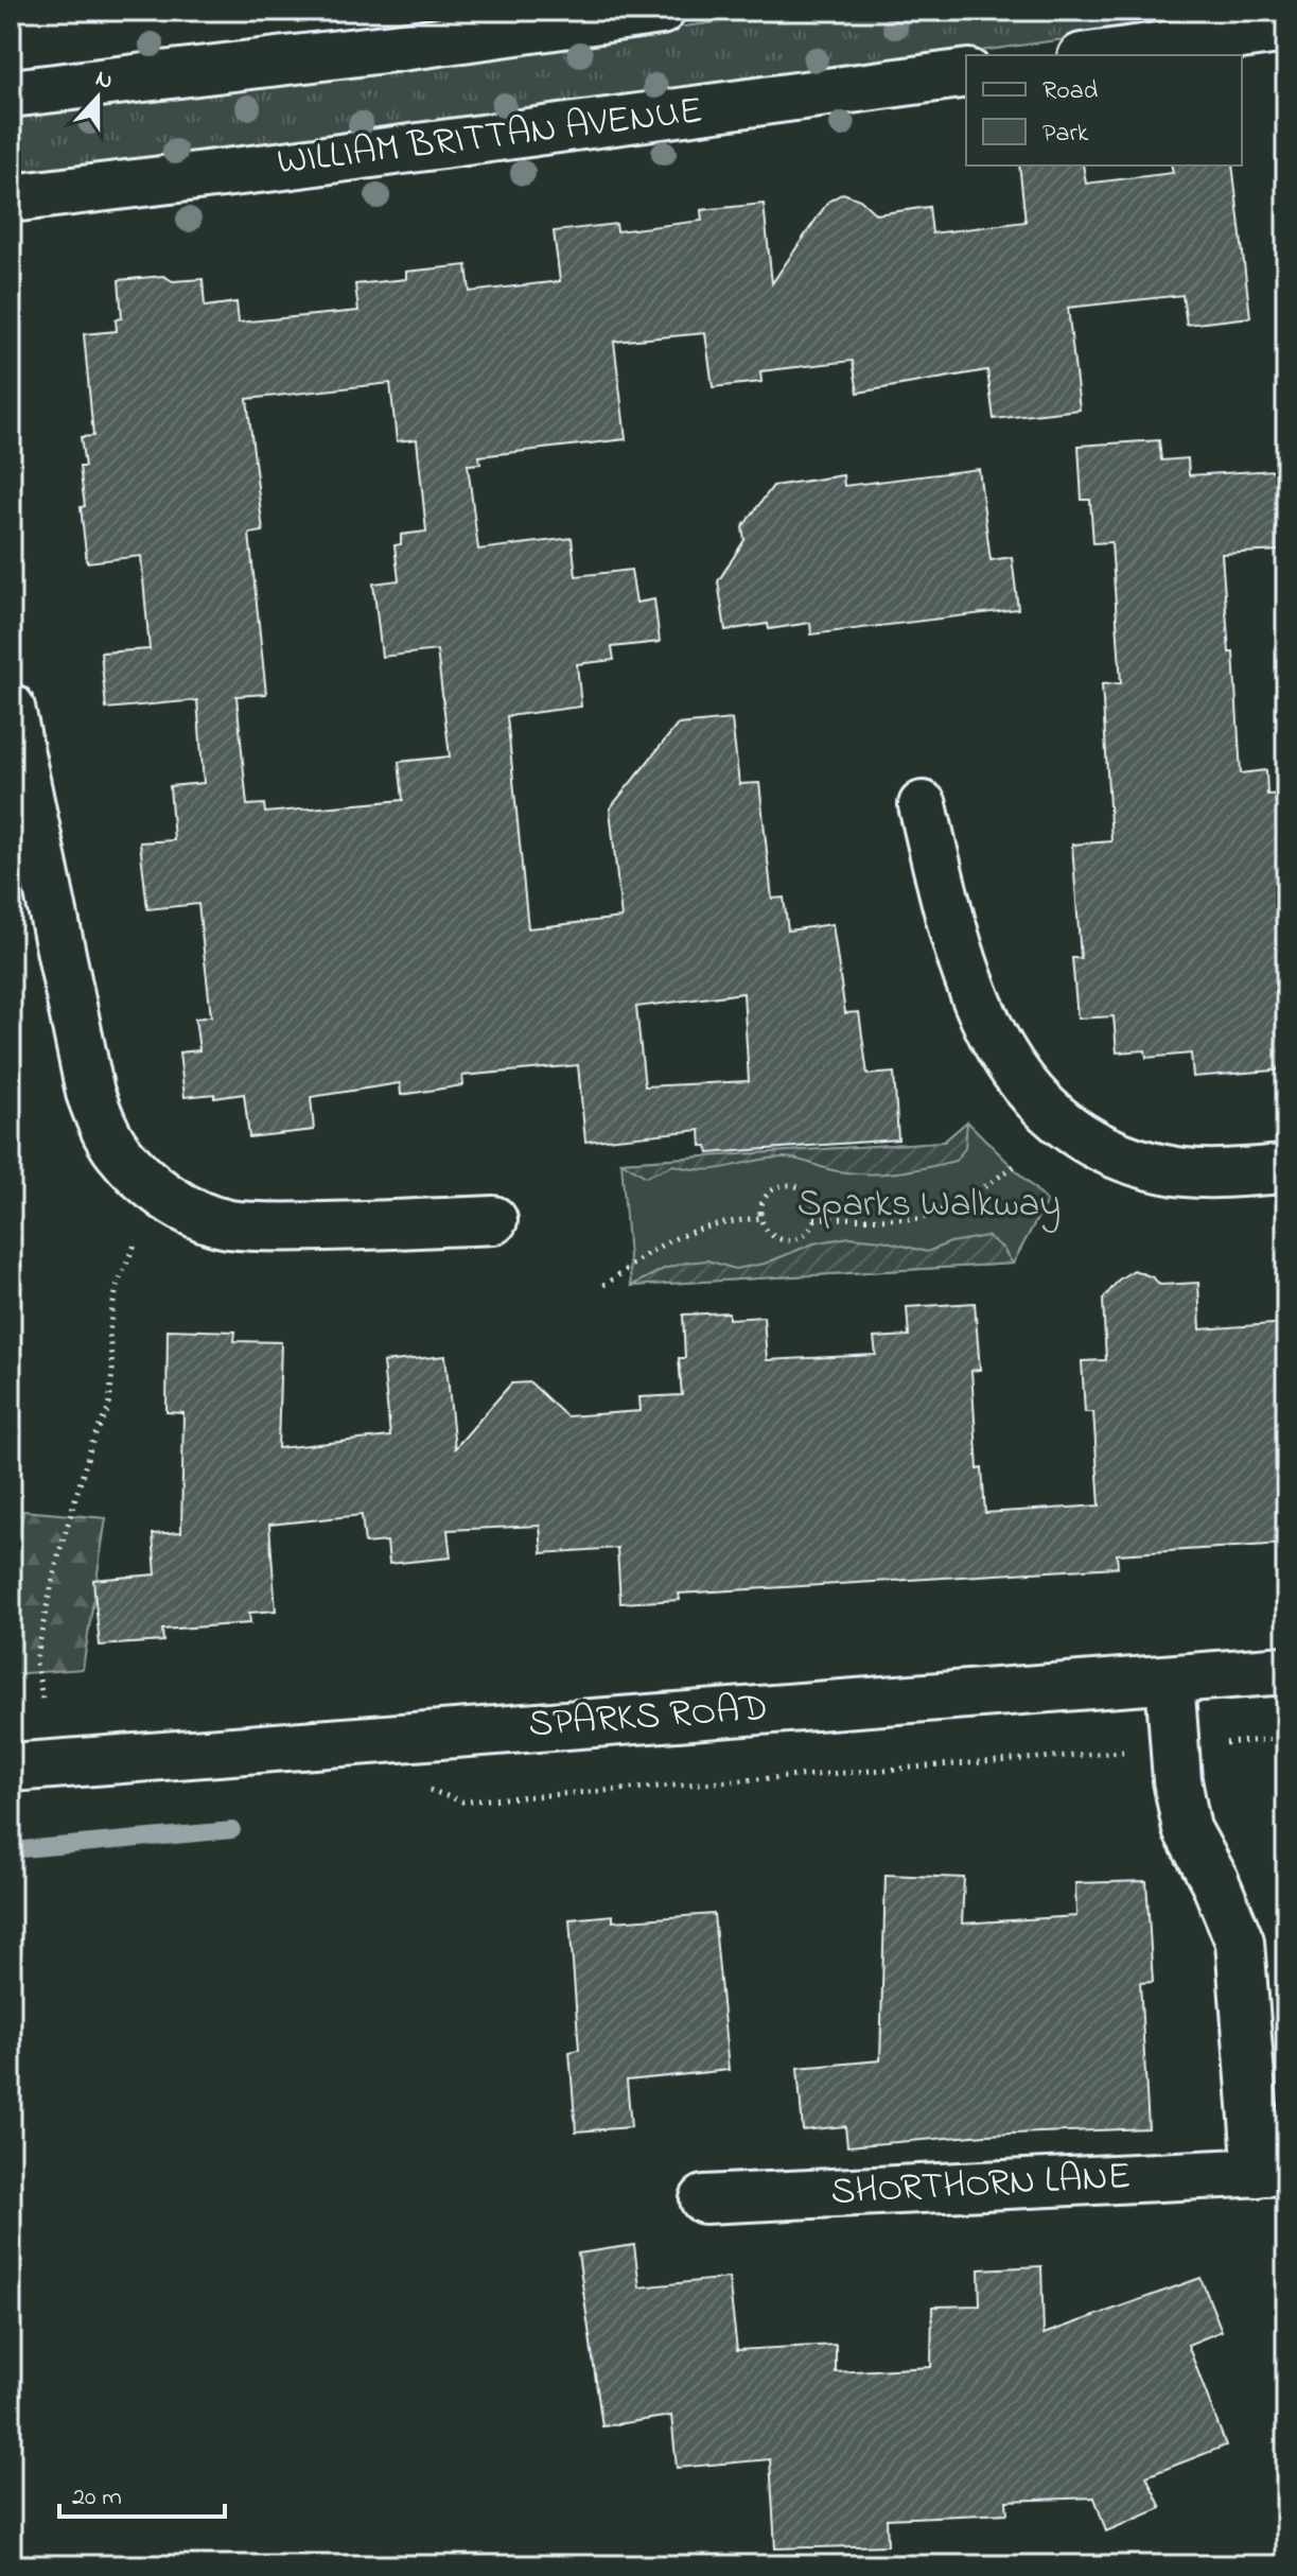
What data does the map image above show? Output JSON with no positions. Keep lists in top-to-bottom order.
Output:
{
  "streets": {
    "street": ["WILLIAM BRITTAN AVENUE", "SPARKS ROAD", "SHORTHORN LANE"]
  },
  "crossings": [
    ["SPARKS ROAD", "SHORTHORN LANE"]
  ],
  "parks": ["Sparks Walkway"],
  "legend": ["Road", "Park"],
  "scale_bar": "20 m",
  "north": "top"
}
